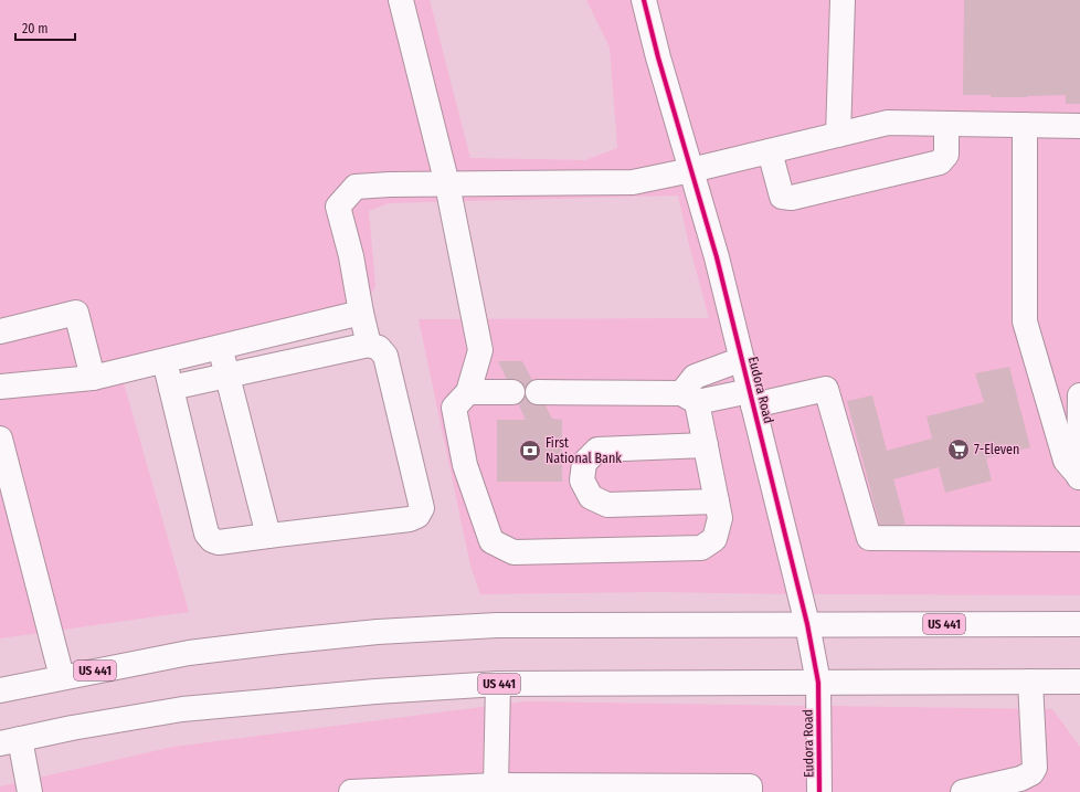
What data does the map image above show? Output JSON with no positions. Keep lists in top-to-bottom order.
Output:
{
  "streets": {
    "main road": ["Eudora Road", "US 441"]
  },
  "crossings": [
    ["Eudora Road", "US 441"]
  ],
  "places": {
    "supermarket": ["7-Eleven"],
    "bank": ["First National Bank"]
  },
  "scale_bar": "20 m"
}
